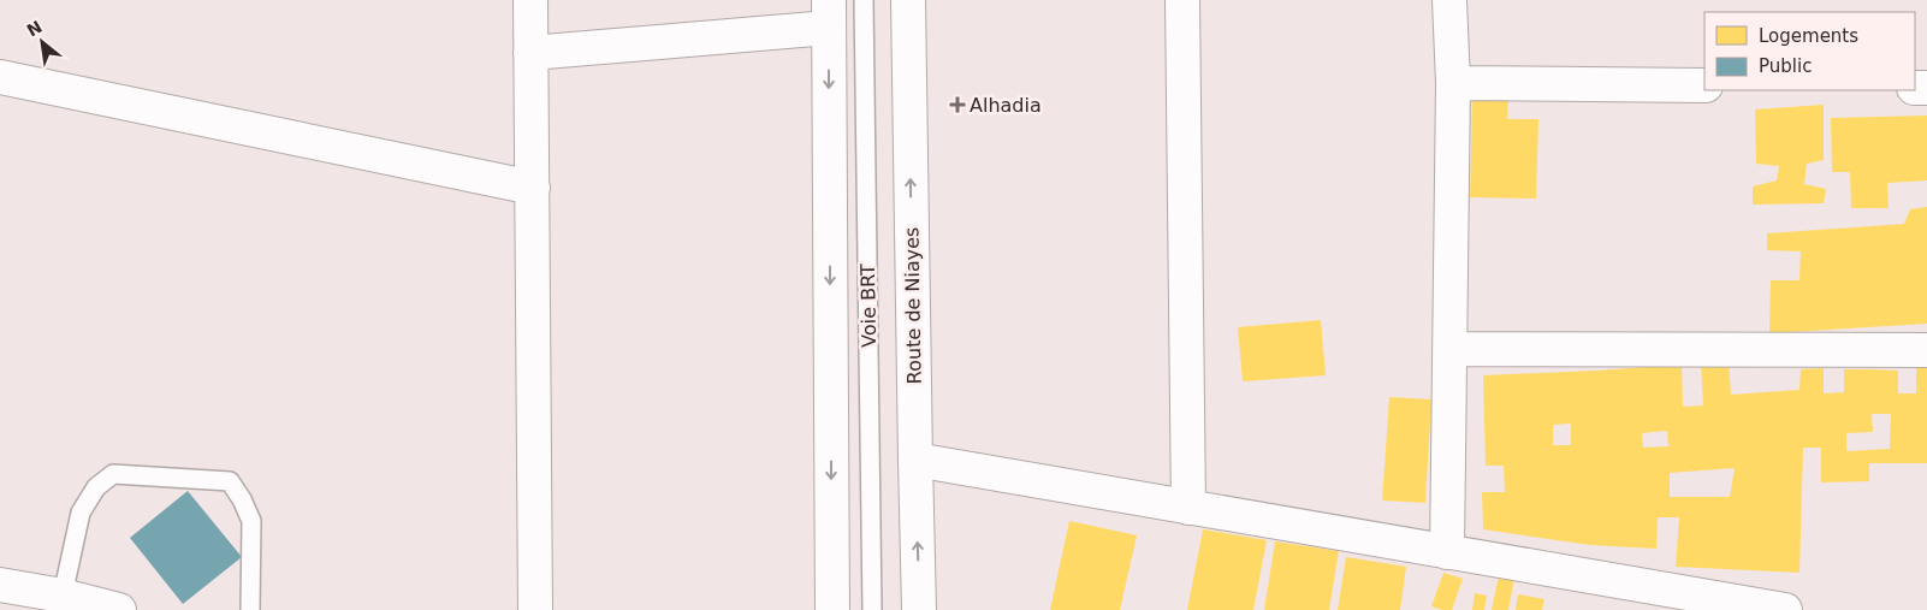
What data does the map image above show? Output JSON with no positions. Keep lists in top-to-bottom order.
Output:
{
  "streets": {
    "street": ["Route de Niayes"],
    "lane": ["Voie BRT"]
  },
  "places": {
    "health": ["Alhadia"]
  },
  "legend": ["Logements", "Public"],
  "north": "top left"
}
